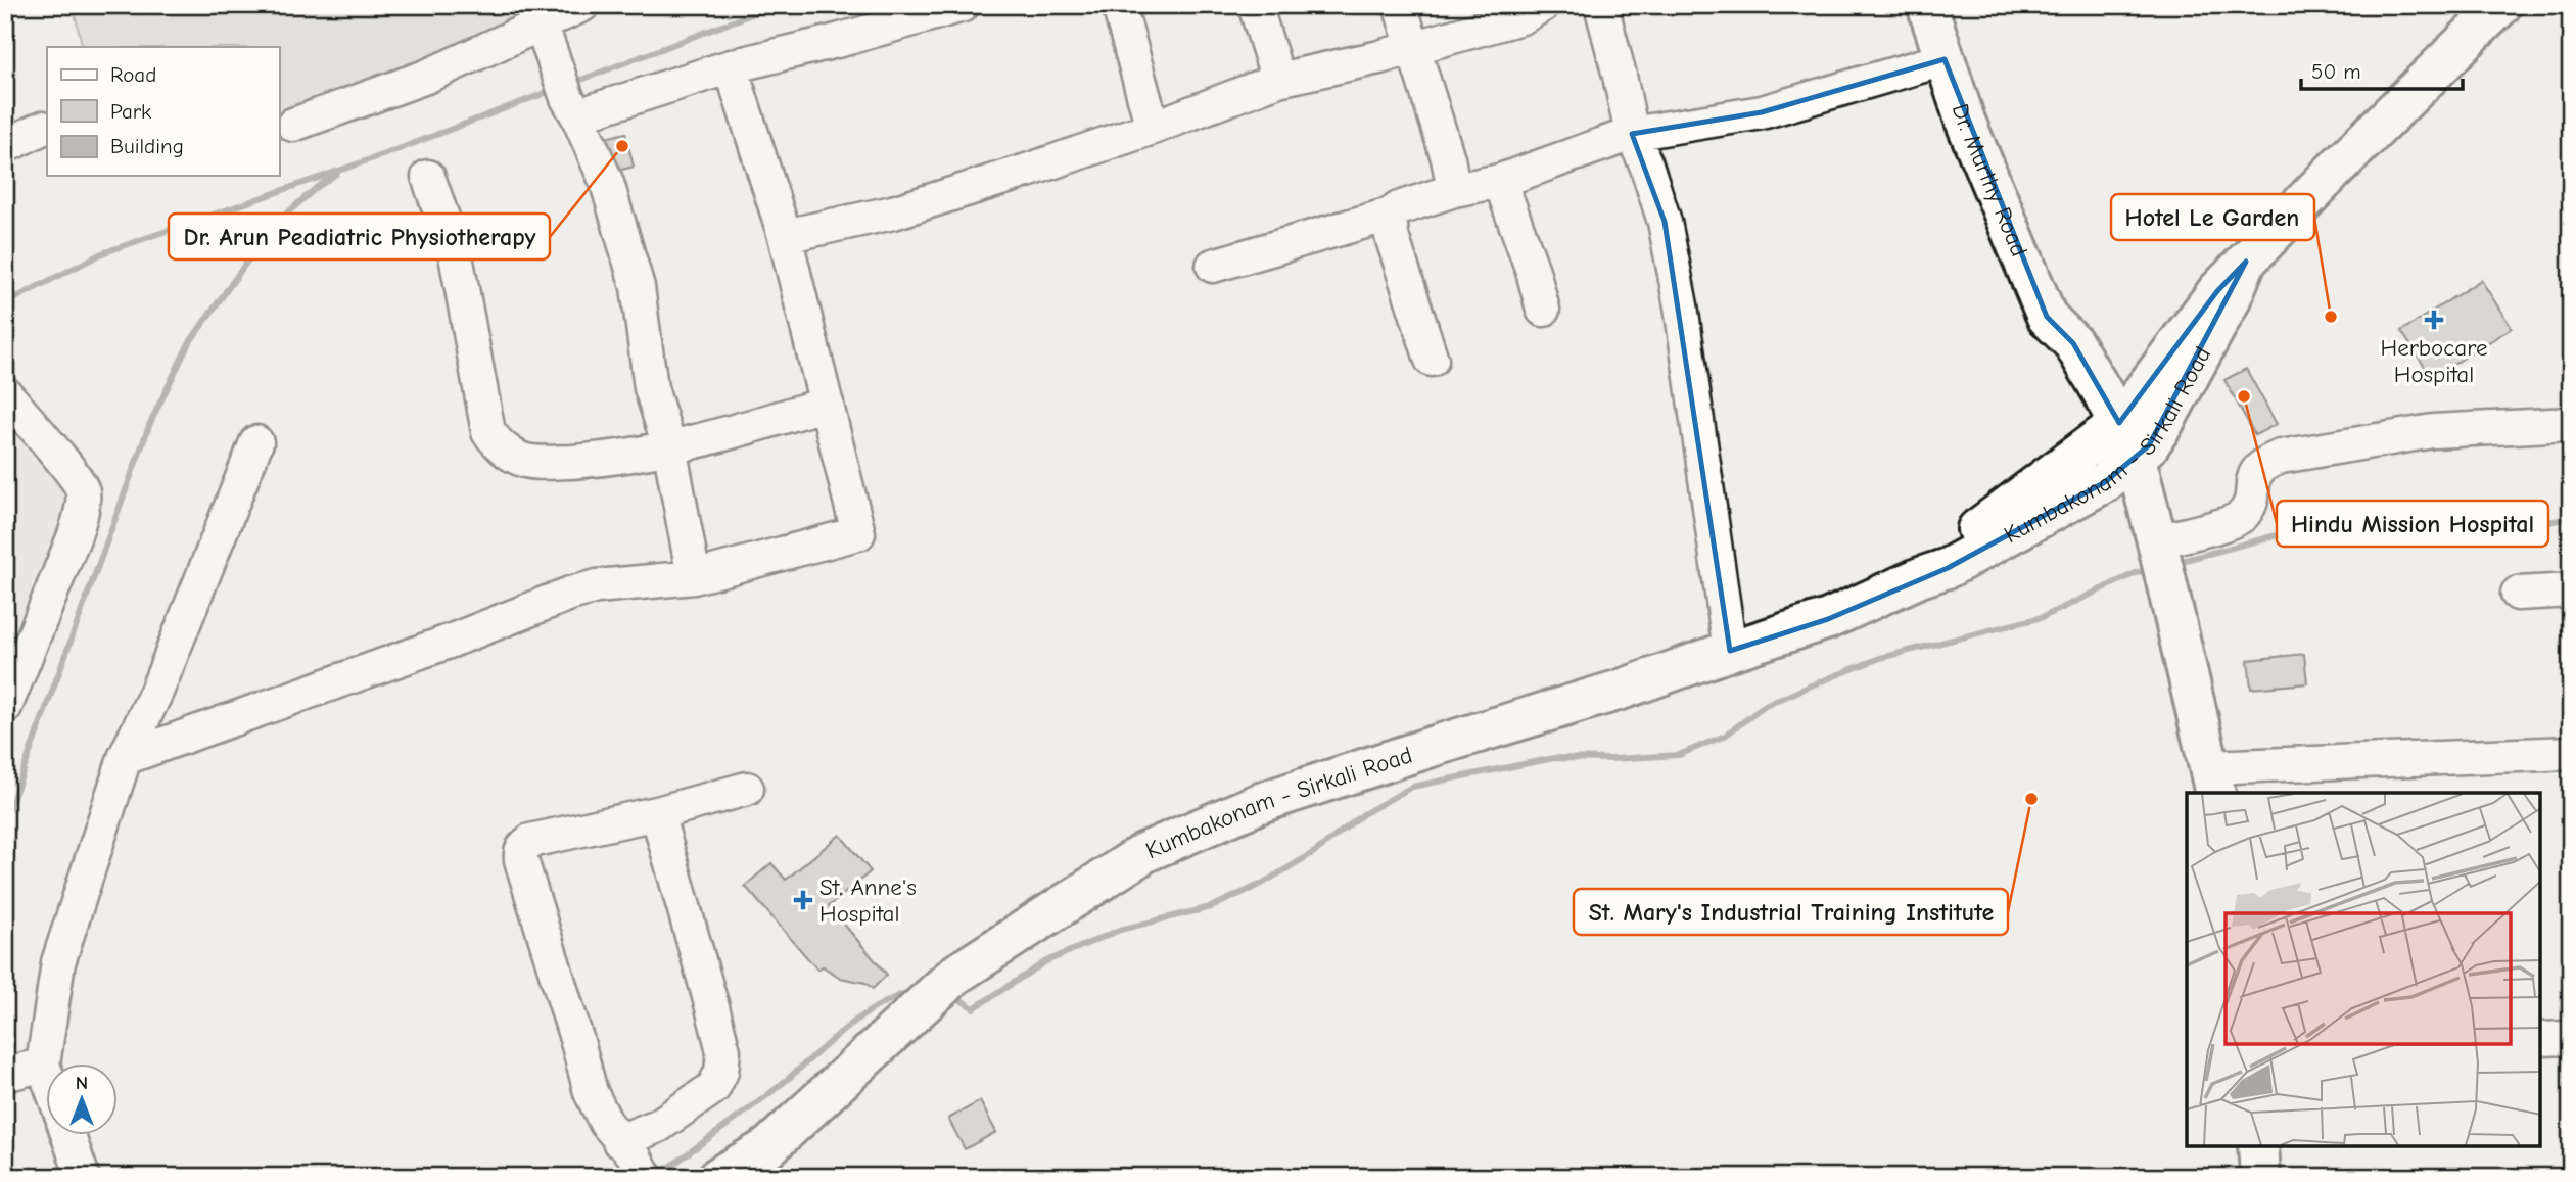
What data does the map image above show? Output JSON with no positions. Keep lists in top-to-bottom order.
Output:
{
  "streets": {
    "main road": ["Dr. Murthy Road", "Kumbakonam - Sirkali Road"]
  },
  "crossings": [
    ["Dr. Murthy Road", "Kumbakonam - Sirkali Road"]
  ],
  "places": {
    "other": [
      "Dr. Arun Peadiatric Physiotherapy",
      "Hotel Le Garden",
      "Hindu Mission Hospital",
      "St. Mary's Industrial Training Institute"
    ],
    "health": ["Herbocare Hospital", "St. Anne's Hospital"]
  },
  "legend": ["Road", "Park", "Building"],
  "scale_bar": "50 m",
  "north": "top"
}
